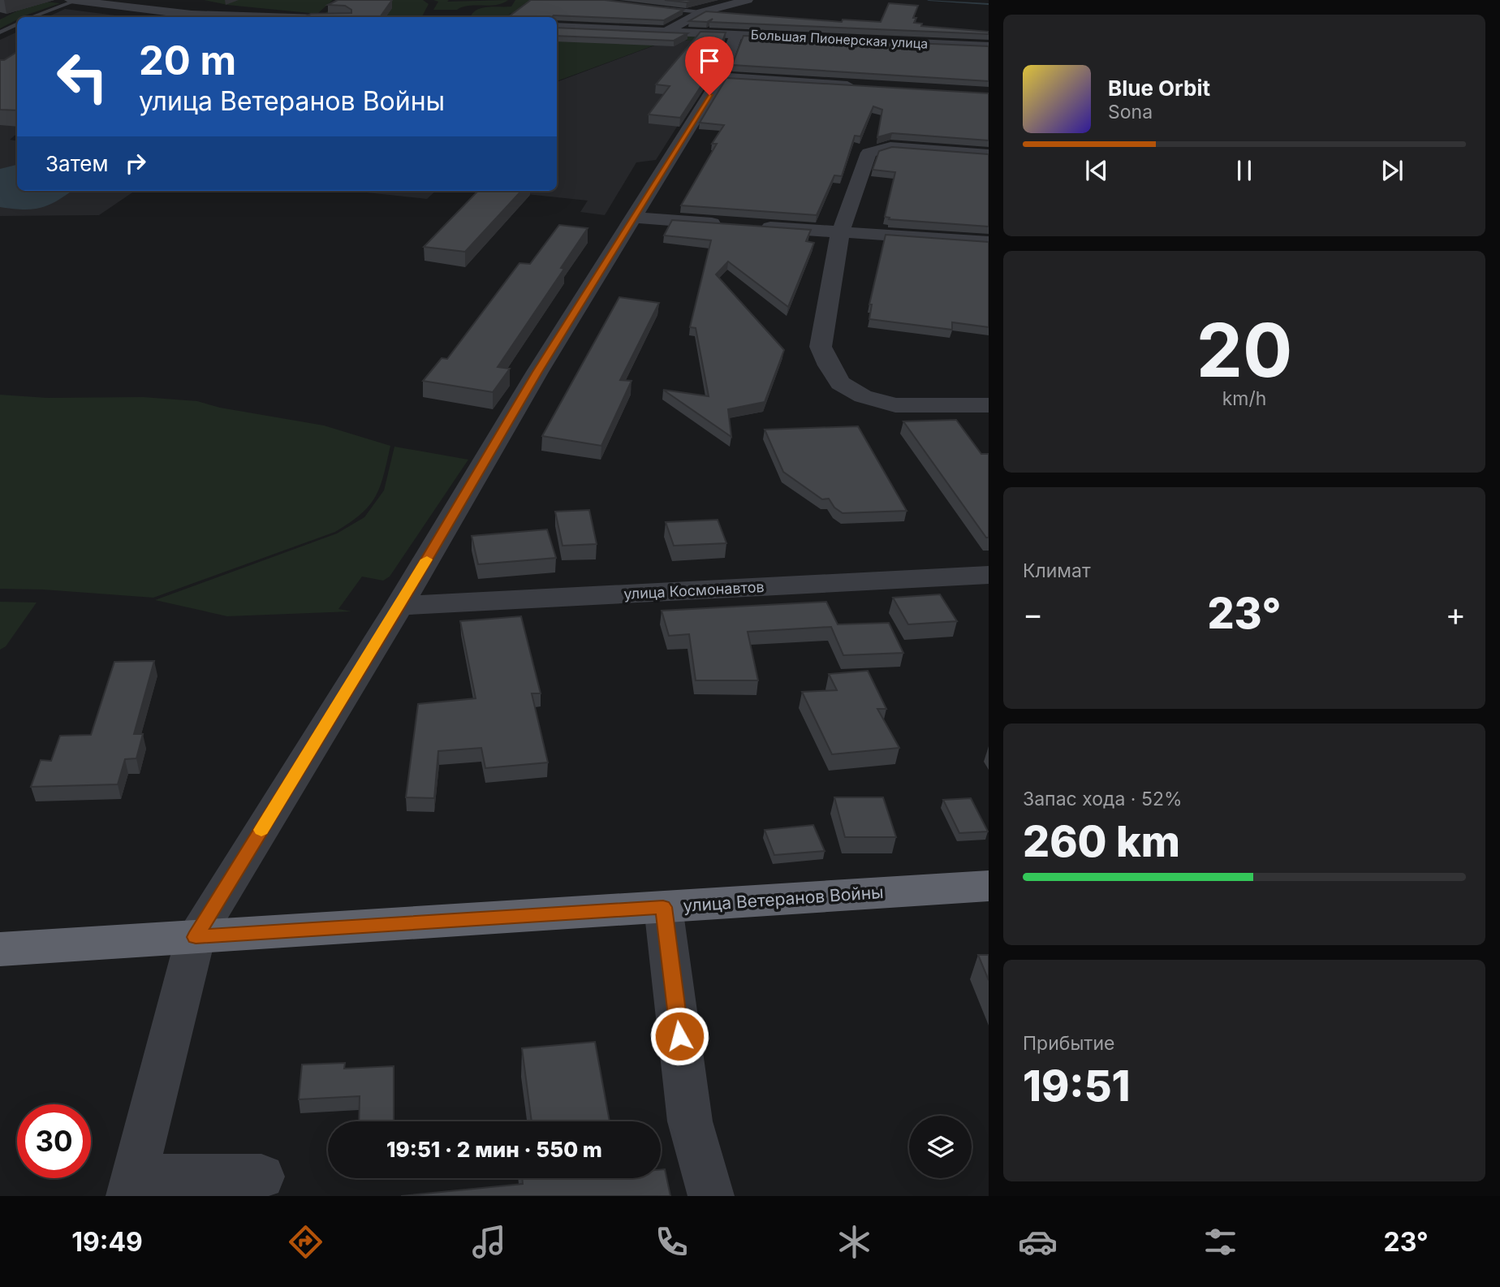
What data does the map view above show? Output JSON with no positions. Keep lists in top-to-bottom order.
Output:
{
  "streets": {
    "highway": ["улица Ветеранов Войны"],
    "street": ["Большая Пионерская улица", "улица Космонавтов"]
  },
  "page": {
    "turn": ["20 m", "улица Ветеранов Войны"],
    "song": ["Blue Orbit", "Sona"],
    "then": "Затем",
    "tile": [
      ["20", "km/h"],
      "Климат",
      ["Запас хода · 52%", "260 km"],
      ["Прибытие", "19:51"]
    ],
    "heat": ["−", "23°", "+"],
    "limit": "30",
    "trip": "19:51 · 2 мин · 550 m",
    "tabs": ["19:49", "23°"]
  }
}
